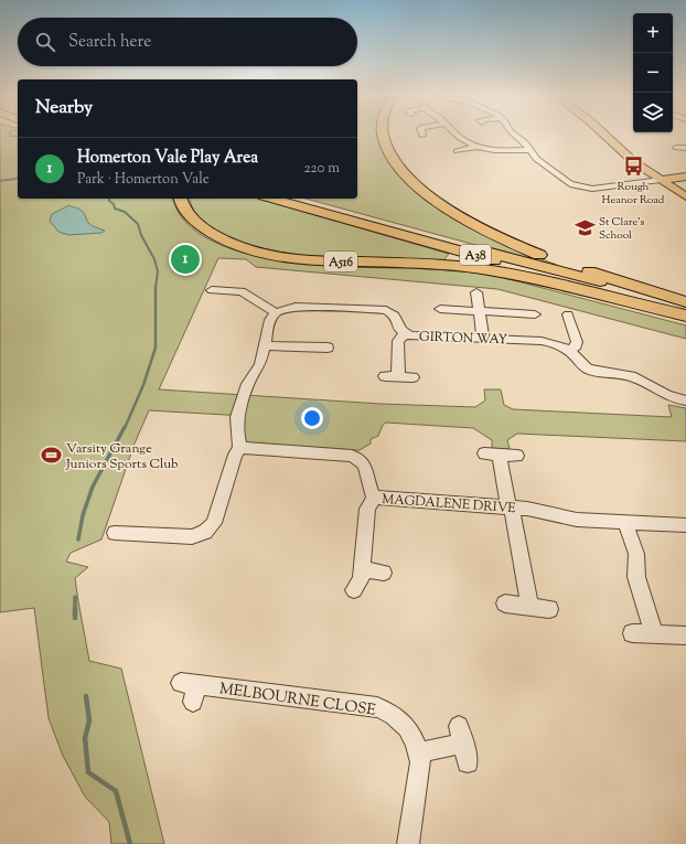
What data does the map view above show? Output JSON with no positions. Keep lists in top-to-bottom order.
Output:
{
  "streets": {
    "highway": ["A38", "A516"],
    "street": ["GIRTON WAY", "MAGDALENE DRIVE", "MELBOURNE CLOSE"]
  },
  "crossings": [
    ["A38", "A516"]
  ],
  "places": {
    "bus stop": ["Rough Heanor Road"],
    "school or university": ["St Clare's School"],
    "sports": ["Varsity Grange Juniors Sports Club"]
  },
  "page": {
    "map_buttons": ["+", "−"],
    "search": "Search here",
    "heading": "Nearby",
    "list": [
      {
        "mark": "1",
        "name": "Homerton Vale Play Area",
        "note": "Park · Homerton Vale",
        "value": "220 m"
      }
    ],
    "pins": "1"
  }
}
